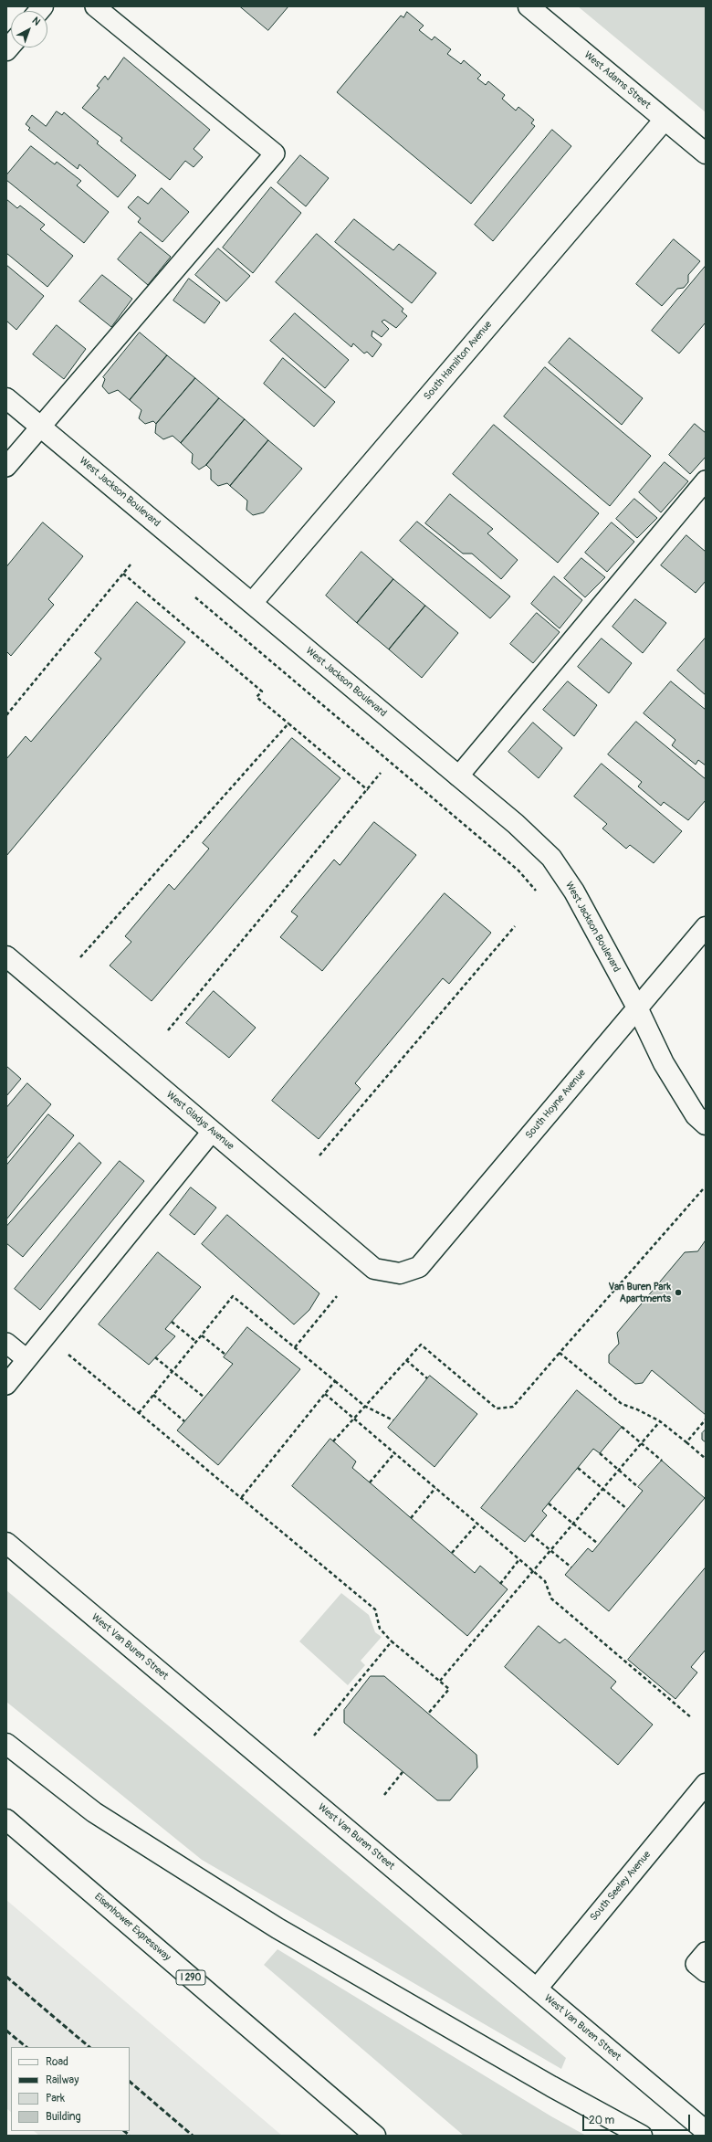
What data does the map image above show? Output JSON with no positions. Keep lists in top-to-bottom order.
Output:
{
  "streets": {
    "main road": [
      "West Adams Street",
      "South Hamilton Avenue",
      "West Jackson Boulevard",
      "South Hoyne Avenue",
      "West Gladys Avenue",
      "West Van Buren Street",
      "South Seeley Avenue",
      "Eisenhower Expressway",
      "I 290"
    ]
  },
  "crossings": [
    ["West Adams Street", "South Hamilton Avenue"],
    ["South Hamilton Avenue", "West Jackson Boulevard"],
    ["West Jackson Boulevard", "South Hoyne Avenue"],
    ["South Hoyne Avenue", "West Gladys Avenue"],
    ["West Van Buren Street", "South Seeley Avenue"]
  ],
  "places": ["Van Buren Park Apartments"],
  "legend": [
    "Road",
    "Railway",
    "Park",
    "Building"
  ],
  "scale_bar": "20 m",
  "north": "top right"
}
